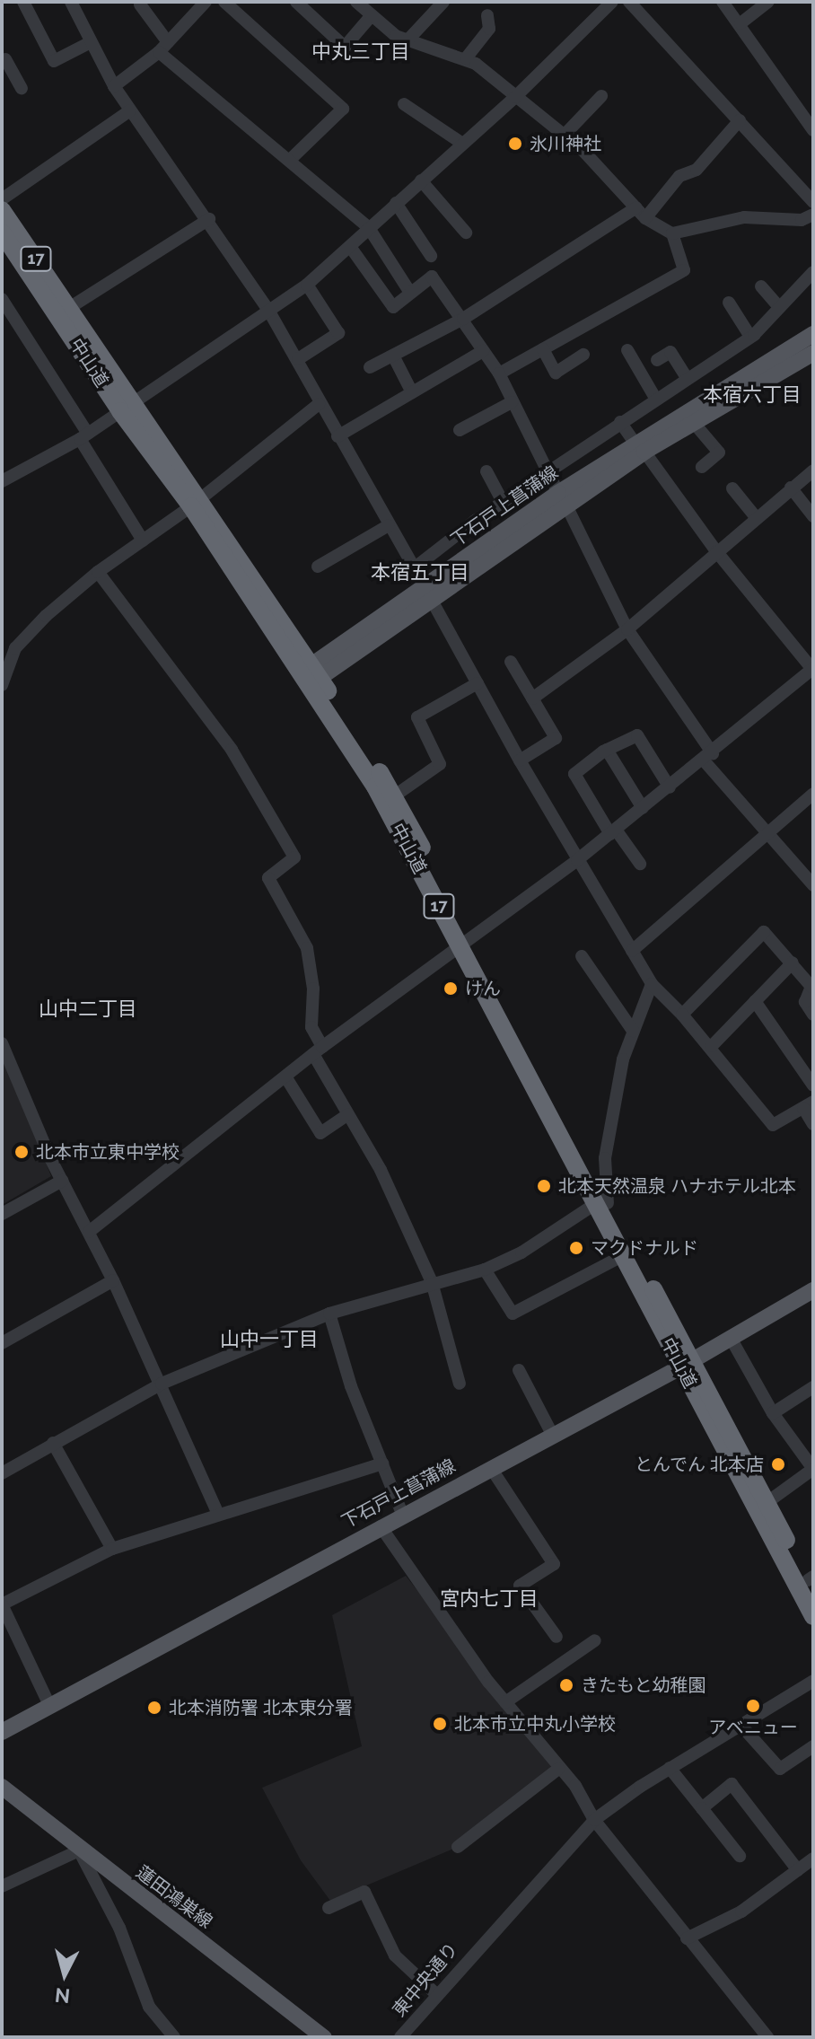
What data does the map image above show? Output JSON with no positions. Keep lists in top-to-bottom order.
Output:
{
  "streets": {
    "highway": ["17", "中山道"],
    "main road": ["下石戸上菖蒲線", "蓮田鴻巣線"],
    "street": ["東中央通り"]
  },
  "crossings": [
    ["中山道", "下石戸上菖蒲線"]
  ],
  "districts": [
    "中丸三丁目",
    "本宿六丁目",
    "本宿五丁目",
    "山中二丁目",
    "山中一丁目",
    "宮内七丁目"
  ],
  "places": [
    "氷川神社",
    "けん",
    "北本市立東中学校",
    "北本天然温泉 ハナホテル北本",
    "マクドナルド",
    "とんでん 北本店",
    "きたもと幼稚園",
    "アベニュー",
    "北本消防署 北本東分署",
    "北本市立中丸小学校"
  ],
  "north": "bottom"
}
